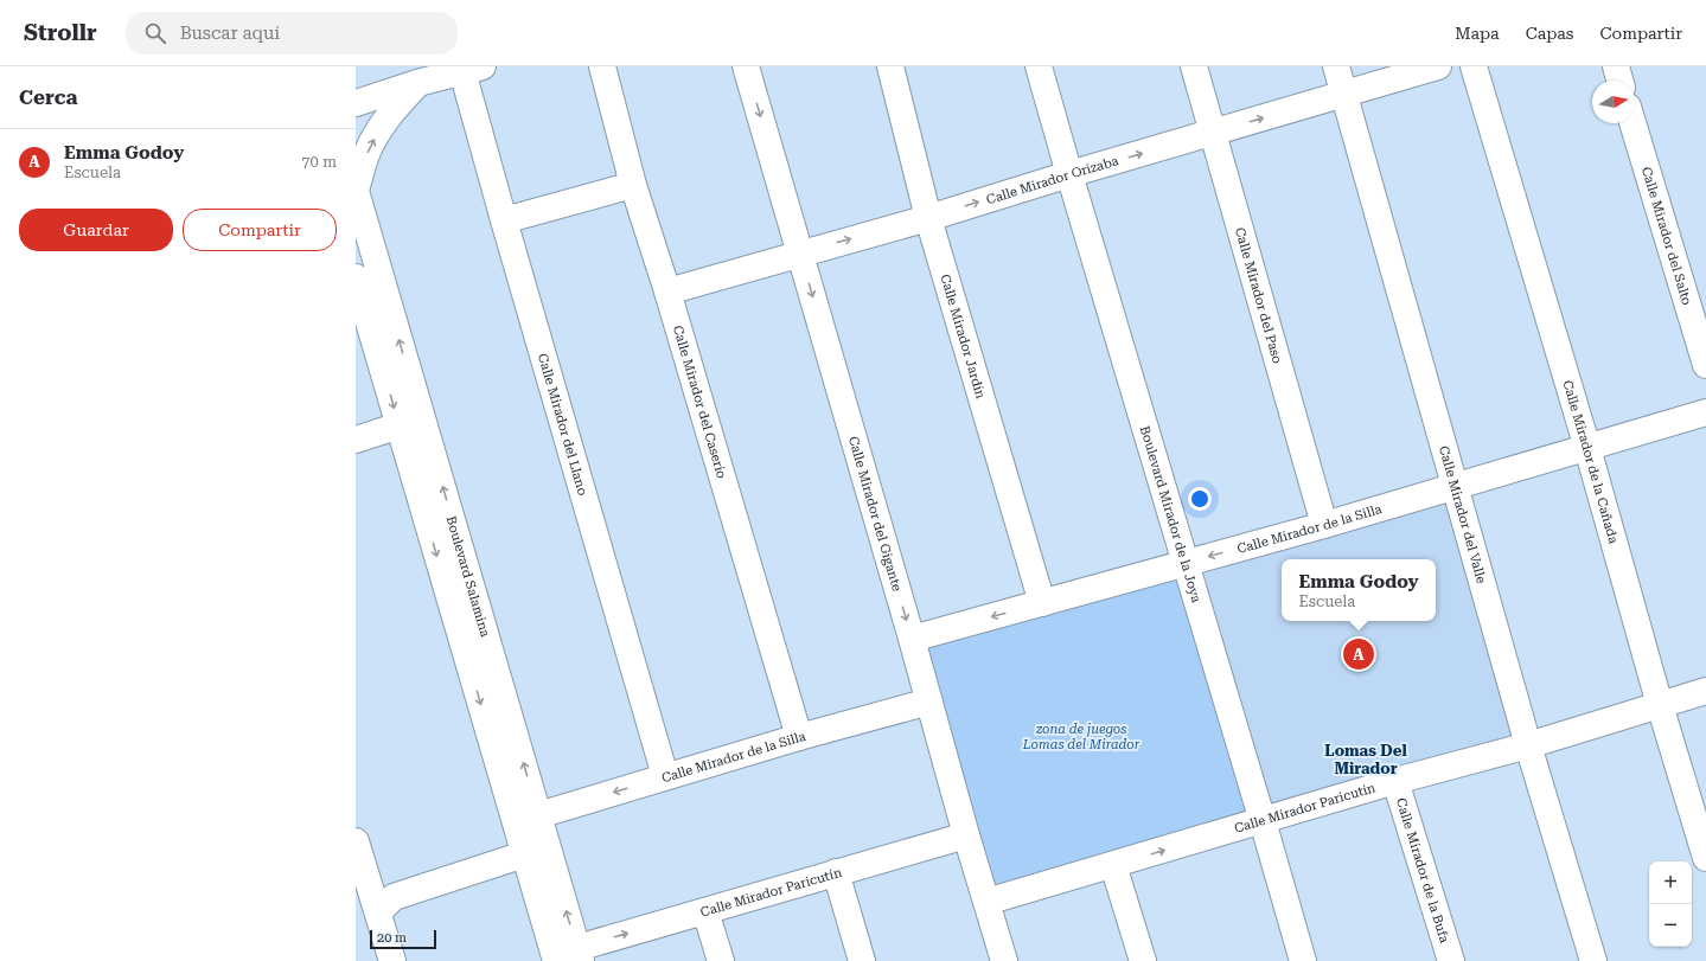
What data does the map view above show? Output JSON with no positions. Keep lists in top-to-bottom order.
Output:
{
  "streets": {
    "street": [
      "Calle Mirador Orizaba",
      "Calle Mirador del Salto",
      "Calle Mirador del Paso",
      "Calle Mirador Jardín",
      "Calle Mirador del Caserío",
      "Calle Mirador del Llano",
      "Calle Mirador de la Cañada",
      "Calle Mirador del Gigante",
      "Boulevard Mirador de la Joya",
      "Calle Mirador del Valle",
      "Calle Mirador de la Silla",
      "Boulevard Salamina",
      "Calle Mirador Paricutín",
      "Calle Mirador de la Bufa"
    ]
  },
  "crossings": [
    ["Calle Mirador Orizaba", "Calle Mirador del Paso"],
    ["Calle Mirador Orizaba", "Calle Mirador Jardín"],
    ["Calle Mirador Orizaba", "Calle Mirador del Caserío"],
    ["Calle Mirador Orizaba", "Calle Mirador del Gigante"],
    ["Calle Mirador Orizaba", "Boulevard Mirador de la Joya"],
    ["Calle Mirador Orizaba", "Calle Mirador del Valle"],
    ["Calle Mirador del Paso", "Calle Mirador de la Silla"],
    ["Calle Mirador Jardín", "Calle Mirador de la Silla"],
    ["Calle Mirador del Caserío", "Calle Mirador de la Silla"],
    ["Calle Mirador del Llano", "Calle Mirador de la Silla"],
    ["Calle Mirador de la Cañada", "Calle Mirador de la Silla"],
    ["Calle Mirador de la Cañada", "Calle Mirador Paricutín"],
    ["Calle Mirador del Gigante", "Calle Mirador de la Silla"],
    ["Calle Mirador del Gigante", "Calle Mirador Paricutín"],
    ["Boulevard Mirador de la Joya", "Calle Mirador de la Silla"],
    ["Boulevard Mirador de la Joya", "Calle Mirador Paricutín"],
    ["Calle Mirador del Valle", "Calle Mirador de la Silla"],
    ["Calle Mirador del Valle", "Calle Mirador Paricutín"],
    ["Calle Mirador de la Silla", "Boulevard Salamina"],
    ["Boulevard Salamina", "Calle Mirador Paricutín"],
    ["Calle Mirador Paricutín", "Calle Mirador de la Bufa"]
  ],
  "one_way": ["Calle Mirador Orizaba", "Calle Mirador del Gigante"],
  "districts": ["Lomas Del Mirador"],
  "parks": ["zona de juegos Lomas del Mirador"],
  "scale_bar": "20 m",
  "north": "right",
  "page": {
    "header": "Strollr",
    "search": "Buscar aquí",
    "nav": ["Mapa", "Capas", "Compartir"],
    "heading": "Cerca",
    "list": [
      {
        "mark": "A",
        "name": "Emma Godoy",
        "note": "Escuela",
        "value": "70 m"
      }
    ],
    "buttons": ["Guardar", "Compartir"],
    "popup": ["Emma Godoy", "Escuela"],
    "pins": "A",
    "map_buttons": ["+", "−"],
    "scale": "20 m"
  }
}
